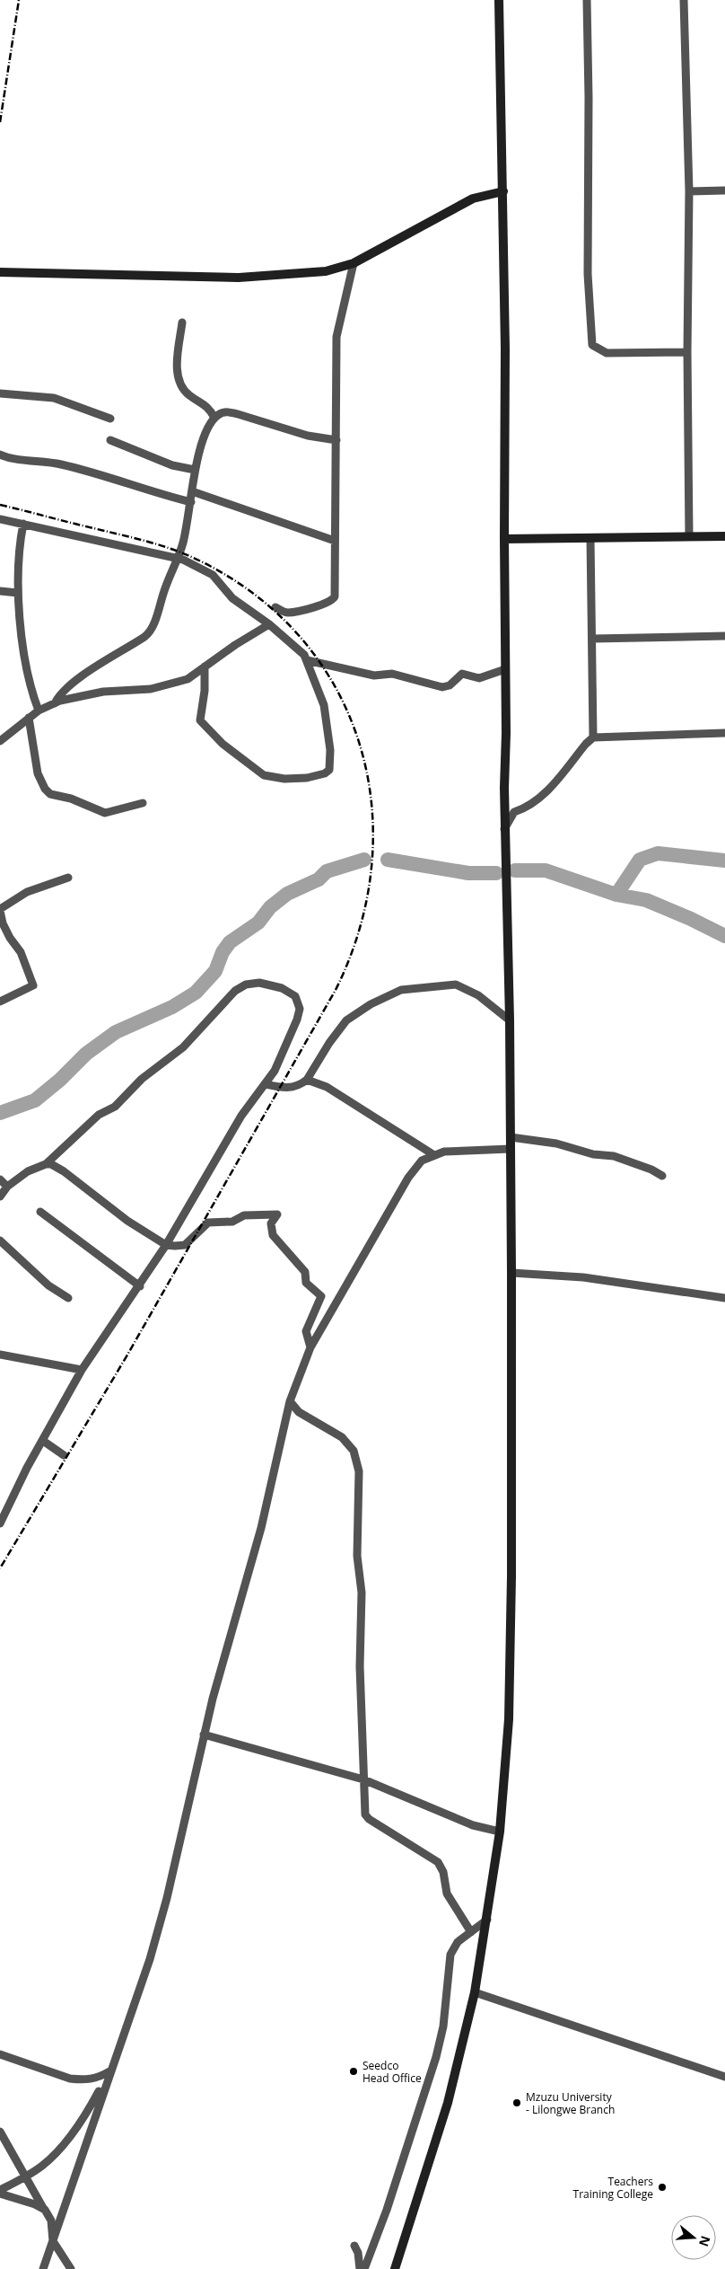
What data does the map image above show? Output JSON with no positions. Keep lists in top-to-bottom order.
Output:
{
  "places": ["Seedco Head Office", "Mzuzu University - Lilongwe Branch", "Teachers Training College"],
  "north": "right"
}
